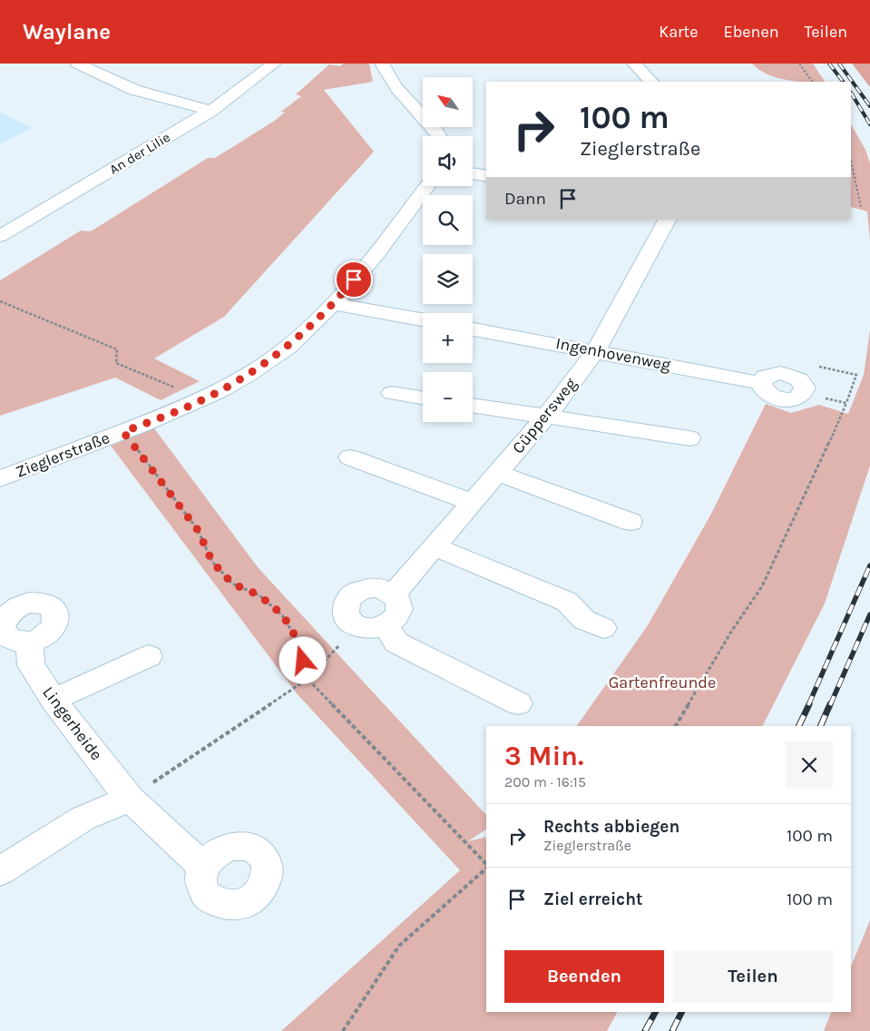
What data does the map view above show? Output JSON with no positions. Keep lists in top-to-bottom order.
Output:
{
  "streets": {
    "street": [
      "An der Lilie",
      "Ingenhovenweg",
      "Cüppersweg",
      "Zieglerstraße",
      "Lingerheide"
    ]
  },
  "crossings": [
    ["Ingenhovenweg", "Cüppersweg"]
  ],
  "parks": ["Gartenfreunde"],
  "north": "top left",
  "page": {
    "header": "Waylane",
    "nav": ["Karte", "Ebenen", "Teilen"],
    "map_buttons": ["+", "−"],
    "turn": ["100 m", "Zieglerstraße"],
    "then": "Dann",
    "heading": ["3 Min.", "200 m · 16:15"],
    "list": [
      {
        "name": "Rechts abbiegen",
        "note": "Zieglerstraße",
        "value": "100 m"
      },
      {
        "name": "Ziel erreicht",
        "value": "100 m"
      }
    ],
    "buttons": ["Beenden", "Teilen"]
  }
}
